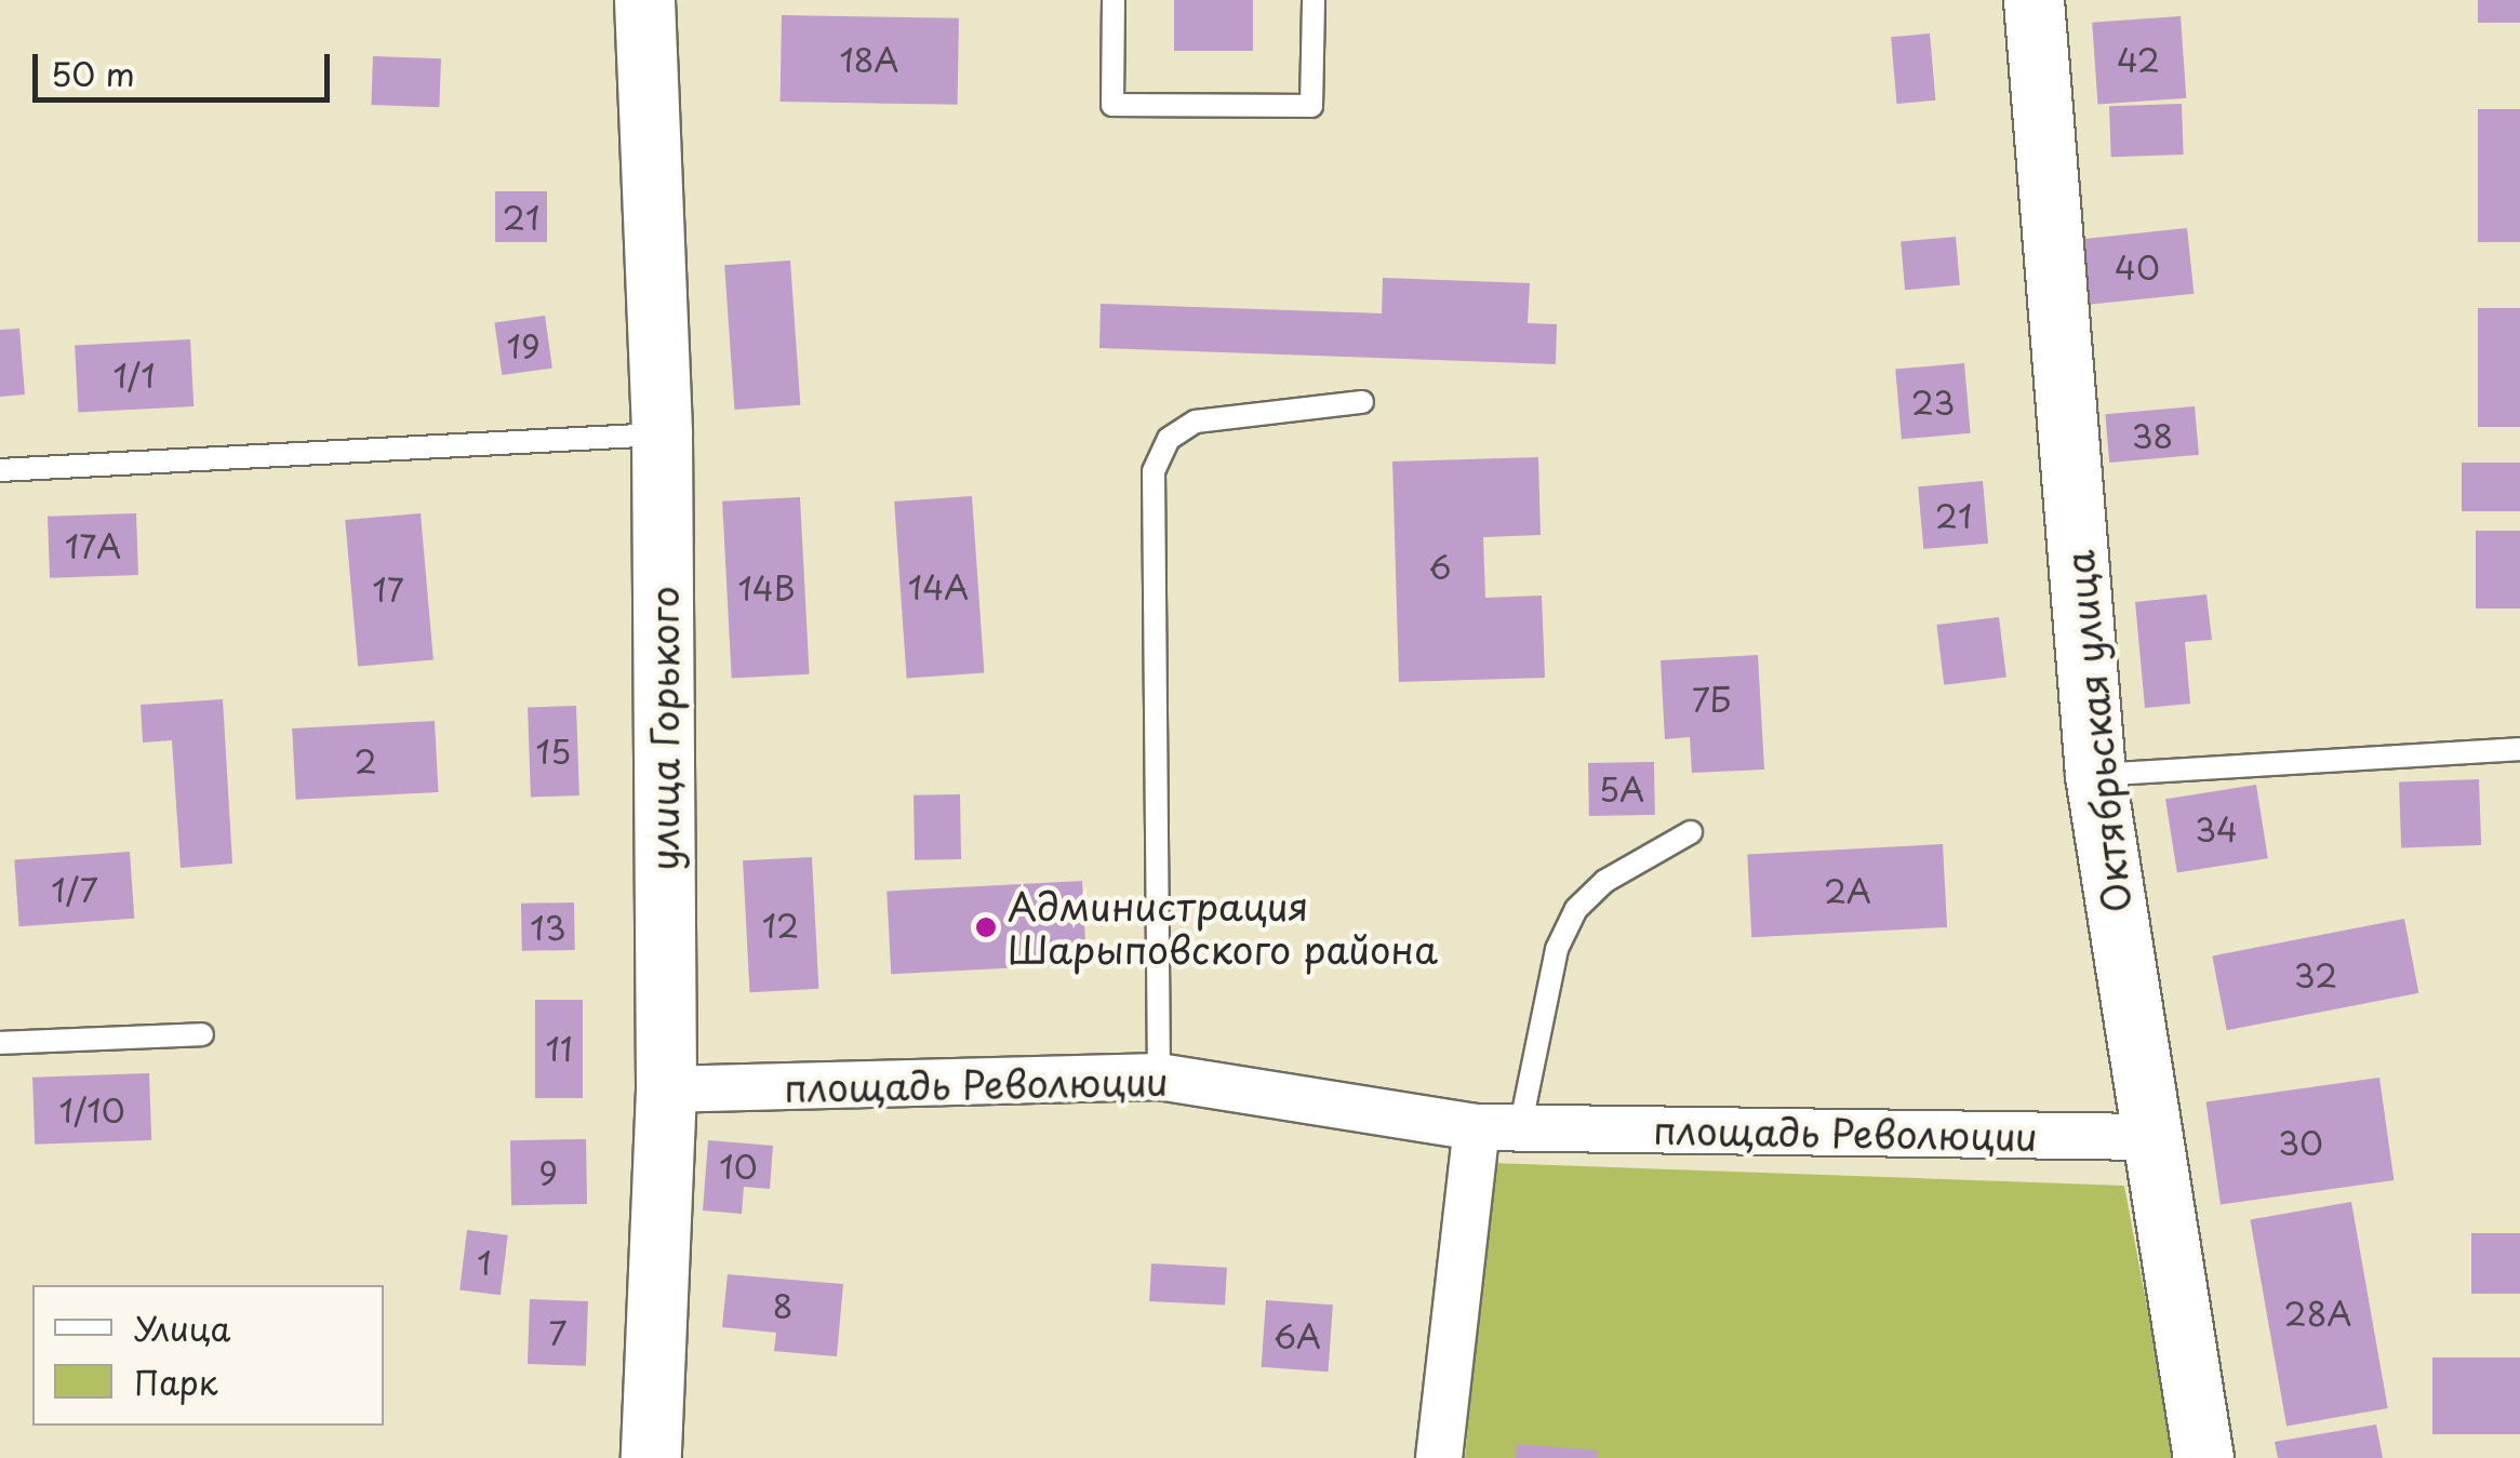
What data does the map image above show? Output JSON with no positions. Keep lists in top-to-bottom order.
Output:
{
  "streets": {
    "street": ["улица Горького", "Октябрьская улица", "площадь Революции"]
  },
  "crossings": [
    ["улица Горького", "площадь Революции"],
    ["Октябрьская улица", "площадь Революции"]
  ],
  "places": ["Администрация Шарыповского района"],
  "house_numbers": [
    "18А",
    "42",
    "21",
    "40",
    "19",
    "1/1",
    "23",
    "38",
    "21",
    "17А",
    "6",
    "14А",
    "14В",
    "17",
    "7Б",
    "15",
    "2",
    "5А",
    "34",
    "1/7",
    "2А",
    "12",
    "13",
    "32",
    "11",
    "1/10",
    "30",
    "10",
    "9",
    "1",
    "8",
    "28А",
    "7",
    "6А"
  ],
  "legend": ["Улица", "Парк"],
  "scale_bar": "50 m"
}
